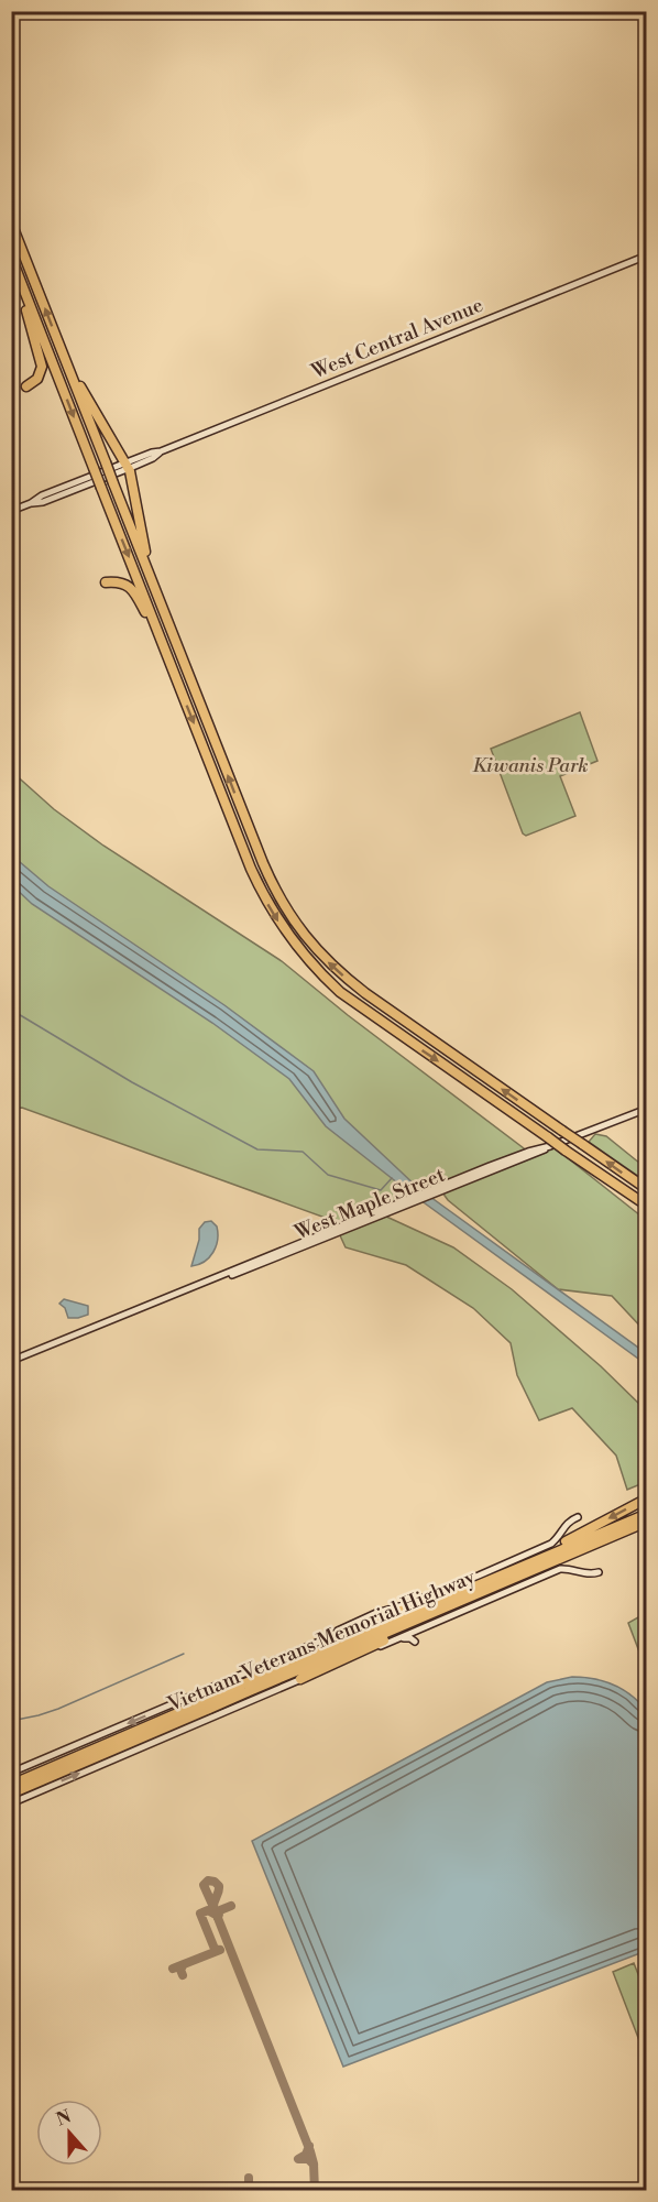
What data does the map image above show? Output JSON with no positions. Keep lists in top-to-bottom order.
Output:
{
  "streets": {
    "highway": ["Vietnam Veterans Memorial Highway"],
    "main road": ["West Central Avenue", "West Maple Street"]
  },
  "parks": ["Kiwanis Park"],
  "north": "top"
}
